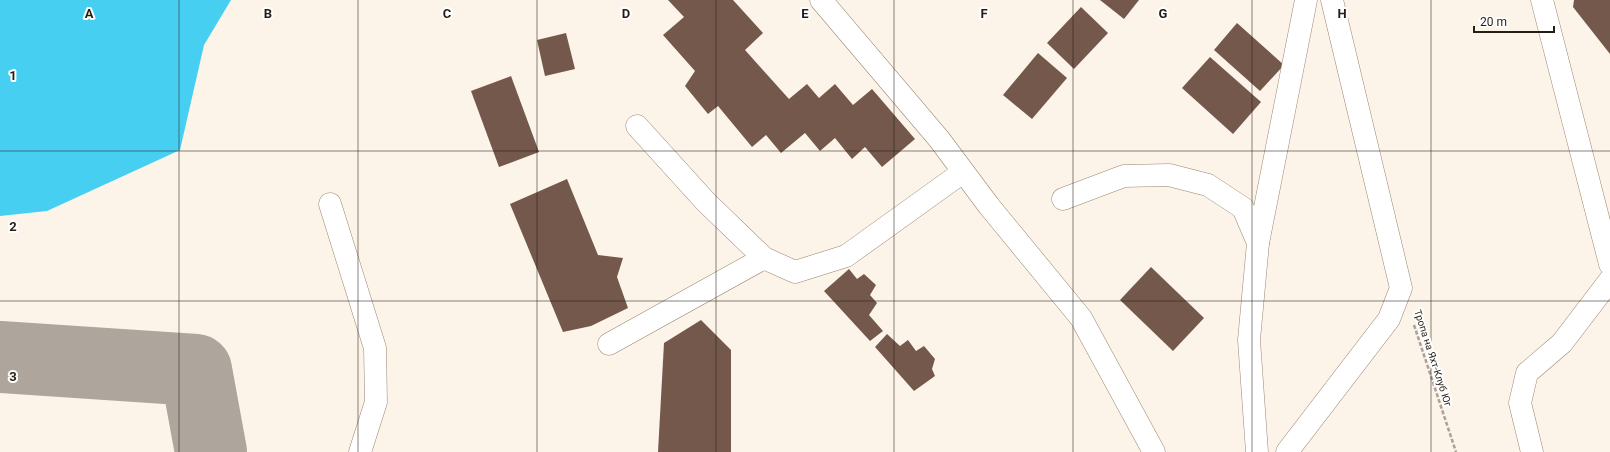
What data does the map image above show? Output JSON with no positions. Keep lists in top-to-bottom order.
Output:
{
  "streets": {
    "path": ["Тропа на Яхт-Клуб Юг"]
  },
  "scale_bar": "20 m",
  "grid": {
    "columns": [
      "A",
      "B",
      "C",
      "D",
      "E",
      "F",
      "G",
      "H"
    ],
    "rows": ["1", "2", "3"]
  }
}
